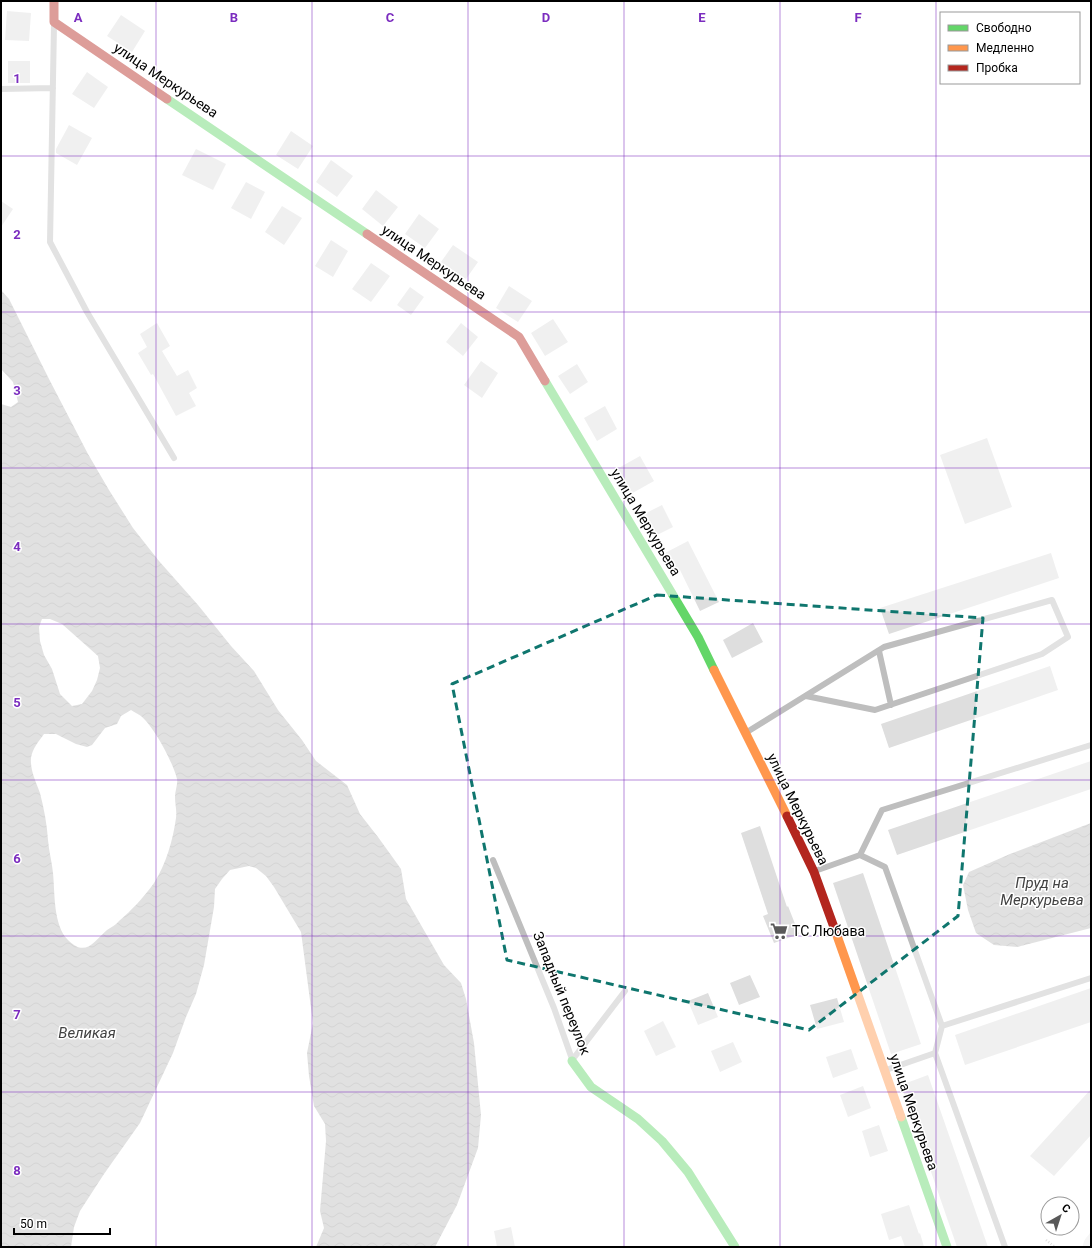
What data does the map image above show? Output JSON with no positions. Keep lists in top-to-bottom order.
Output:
{
  "streets": {
    "street": ["улица Меркурьева", "Западный переулок"]
  },
  "water": ["Пруд на Меркурьева", "Великая"],
  "places": {
    "supermarket": ["ТС Любава"]
  },
  "legend": ["Свободно", "Медленно", "Пробка"],
  "scale_bar": "50 m",
  "north": "top right",
  "grid": {
    "columns": [
      "A",
      "B",
      "C",
      "D",
      "E",
      "F"
    ],
    "rows": [
      "1",
      "2",
      "3",
      "4",
      "5",
      "6",
      "7",
      "8"
    ]
  }
}
